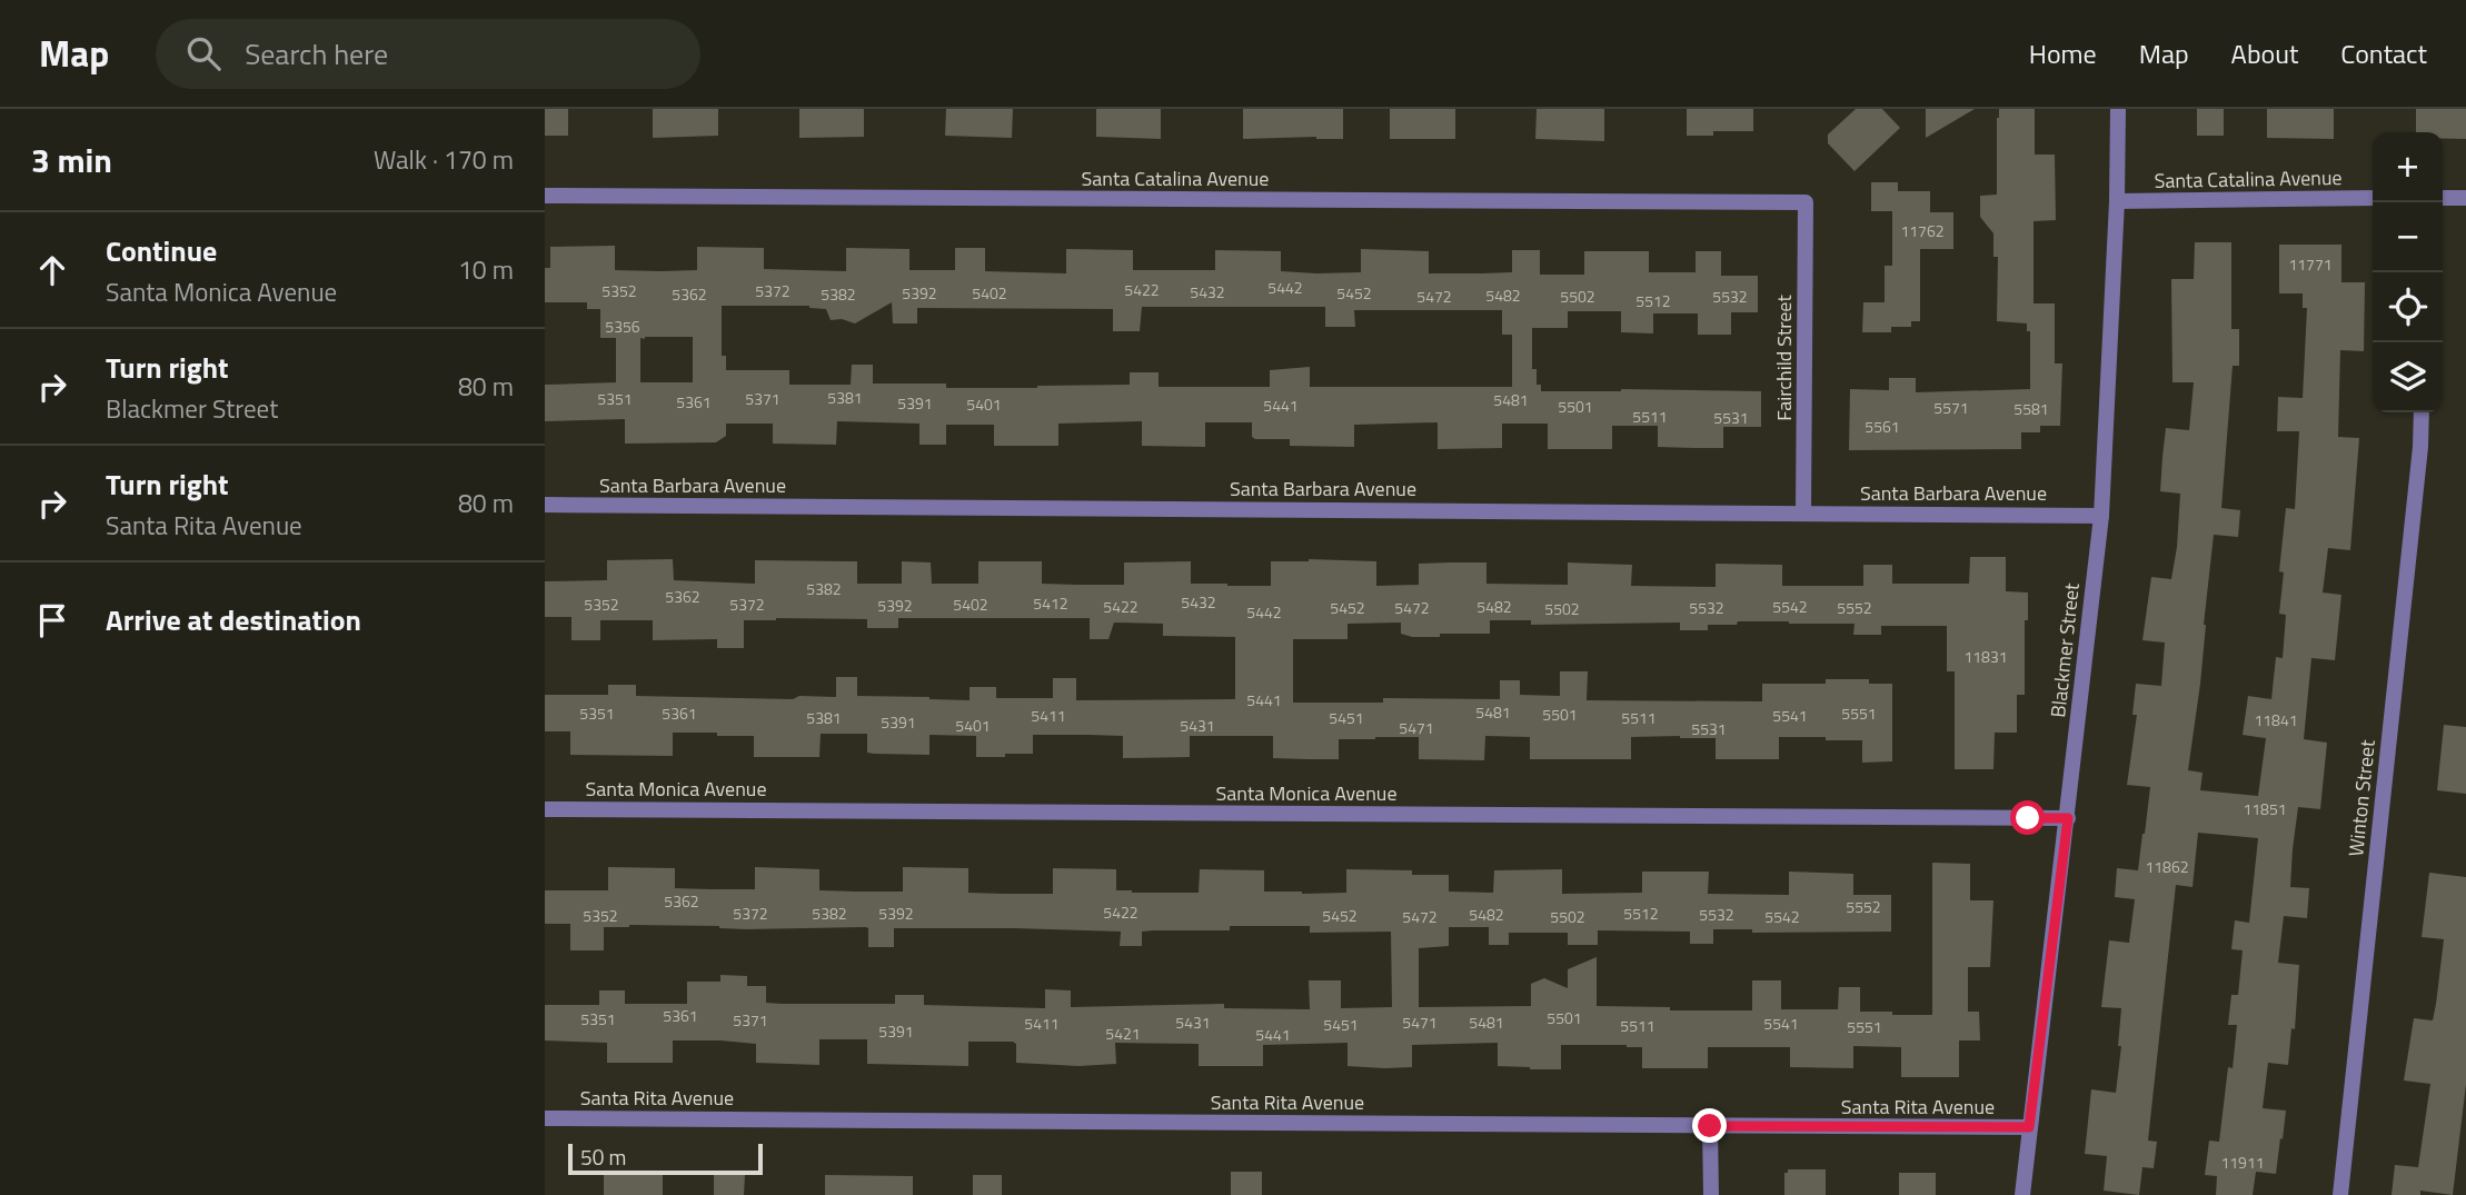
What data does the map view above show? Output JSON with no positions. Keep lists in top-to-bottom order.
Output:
{
  "streets": {
    "street": [
      "Santa Catalina Avenue",
      "Fairchild Street",
      "Santa Barbara Avenue",
      "Blackmer Street",
      "Santa Monica Avenue",
      "Winton Street",
      "Santa Rita Avenue"
    ]
  },
  "crossings": [
    ["Santa Catalina Avenue", "Fairchild Street"],
    ["Santa Catalina Avenue", "Blackmer Street"],
    ["Fairchild Street", "Santa Barbara Avenue"],
    ["Santa Barbara Avenue", "Blackmer Street"],
    ["Blackmer Street", "Santa Monica Avenue"],
    ["Blackmer Street", "Santa Rita Avenue"]
  ],
  "house_numbers": [
    "11762",
    "11771",
    "5442",
    "5422",
    "5352",
    "5372",
    "5432",
    "5392",
    "5402",
    "5452",
    "5362",
    "5382",
    "5482",
    "5472",
    "5502",
    "5532",
    "5512",
    "5356",
    "5381",
    "5351",
    "5371",
    "5481",
    "5361",
    "5391",
    "5401",
    "5441",
    "5501",
    "5571",
    "5581",
    "5511",
    "5531",
    "5561",
    "5382",
    "5362",
    "5432",
    "5412",
    "5352",
    "5372",
    "5402",
    "5392",
    "5422",
    "5482",
    "5542",
    "5452",
    "5472",
    "5532",
    "5552",
    "5502",
    "5442",
    "11831",
    "5441",
    "5481",
    "5351",
    "5361",
    "5551",
    "5501",
    "5411",
    "5541",
    "5381",
    "5451",
    "5511",
    "11841",
    "5391",
    "5401",
    "5431",
    "5471",
    "5531",
    "11851",
    "11862",
    "5362",
    "5552",
    "5422",
    "5372",
    "5382",
    "5392",
    "5512",
    "5482",
    "5532",
    "5352",
    "5452",
    "5472",
    "5502",
    "5542",
    "5361",
    "5501",
    "5351",
    "5371",
    "5431",
    "5471",
    "5481",
    "5411",
    "5541",
    "5451",
    "5511",
    "5551",
    "5391",
    "5421",
    "5441",
    "11911"
  ],
  "scale_bar": "50 m",
  "page": {
    "header": "Map",
    "search": "Search here",
    "nav": [
      "Home",
      "Map",
      "About",
      "Contact"
    ],
    "heading": ["3 min", "Walk · 170 m"],
    "map_buttons": ["+", "−"],
    "list": [
      ["Continue", "Santa Monica Avenue", "10 m"],
      ["Turn right", "Blackmer Street", "80 m"],
      ["Turn right", "Santa Rita Avenue", "80 m"],
      "Arrive at destination"
    ],
    "scale": "50 m"
  }
}
